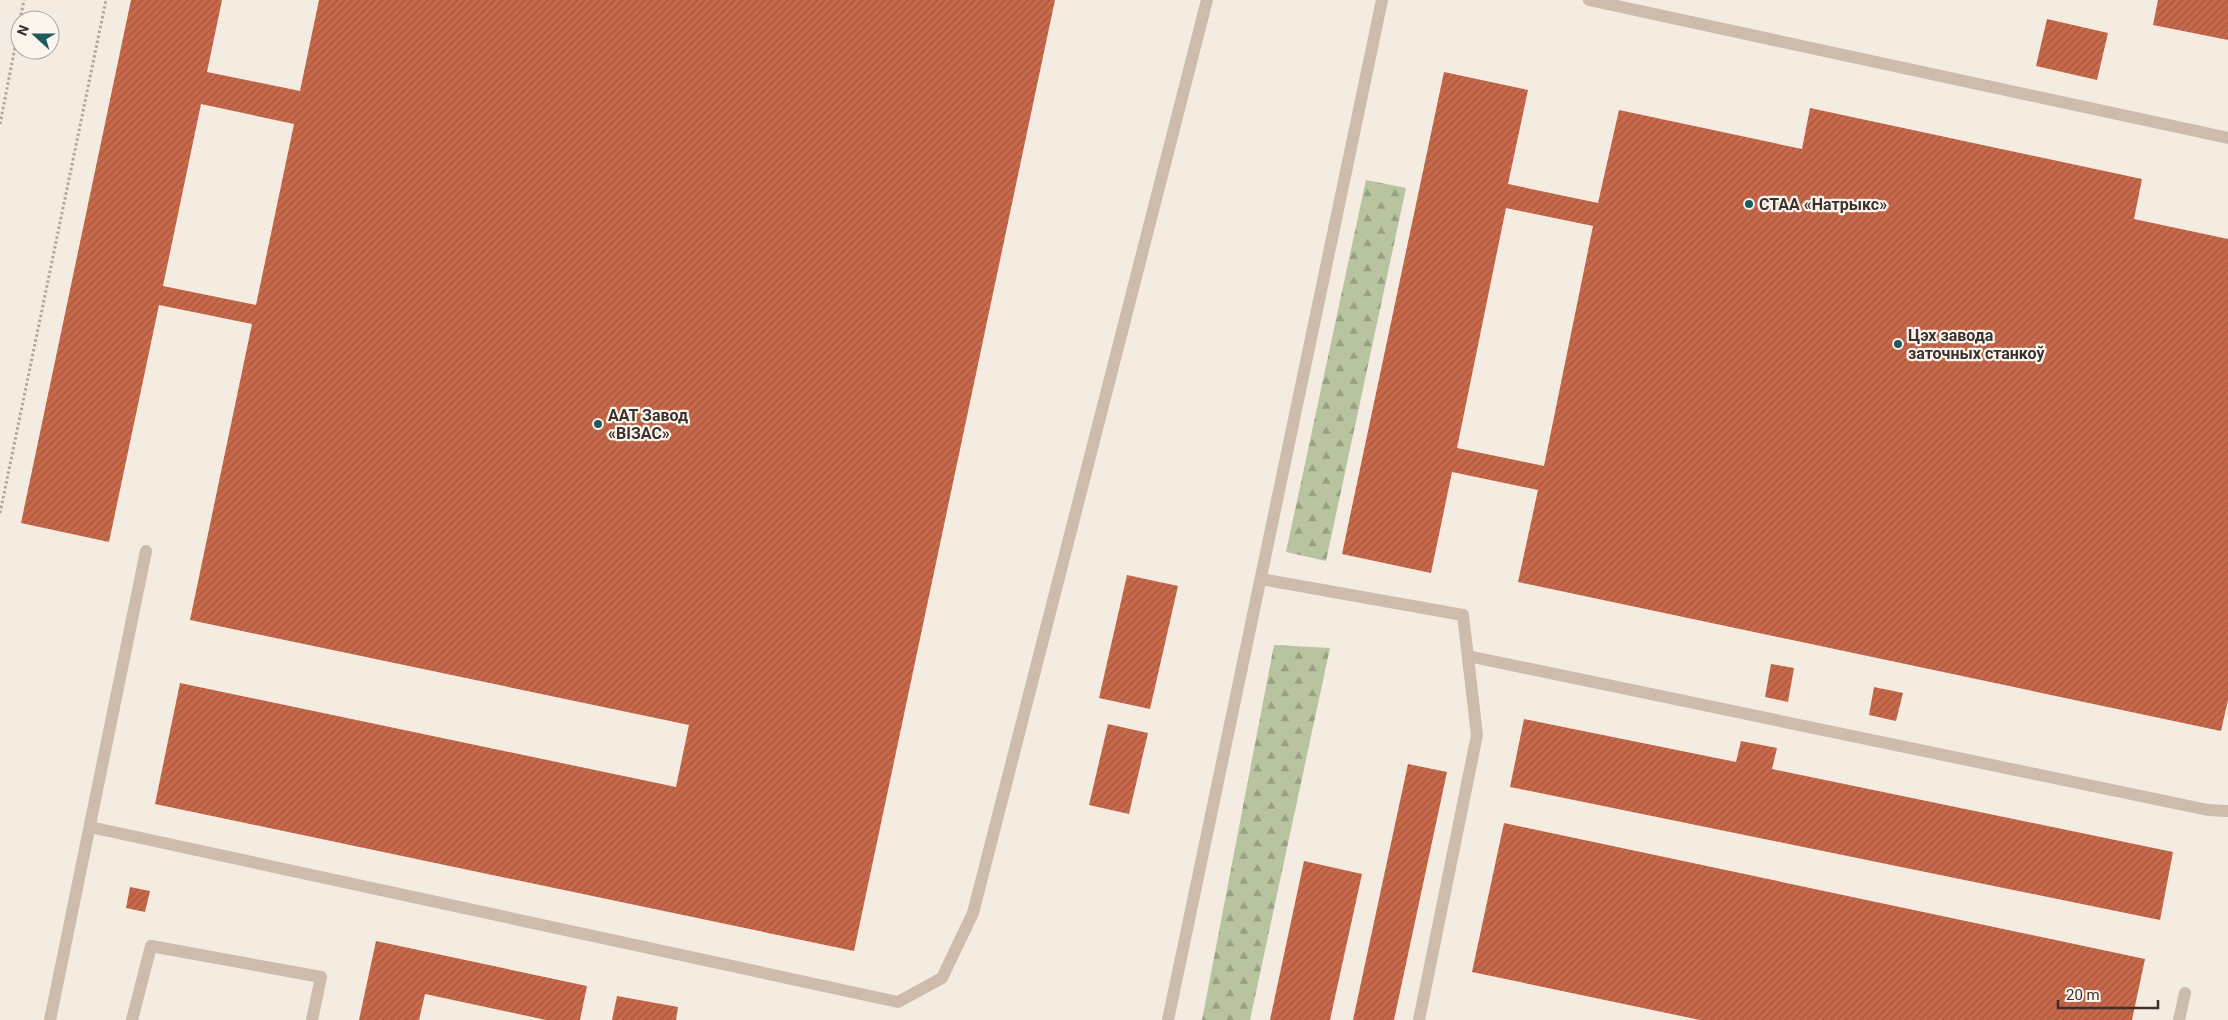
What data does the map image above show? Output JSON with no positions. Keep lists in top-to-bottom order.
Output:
{
  "places": ["СТАА «Натрыкс»", "Цэх завода заточных станкоў", "ААТ Завод «ВІЗАС»"],
  "scale_bar": "20 m",
  "north": "left"
}
